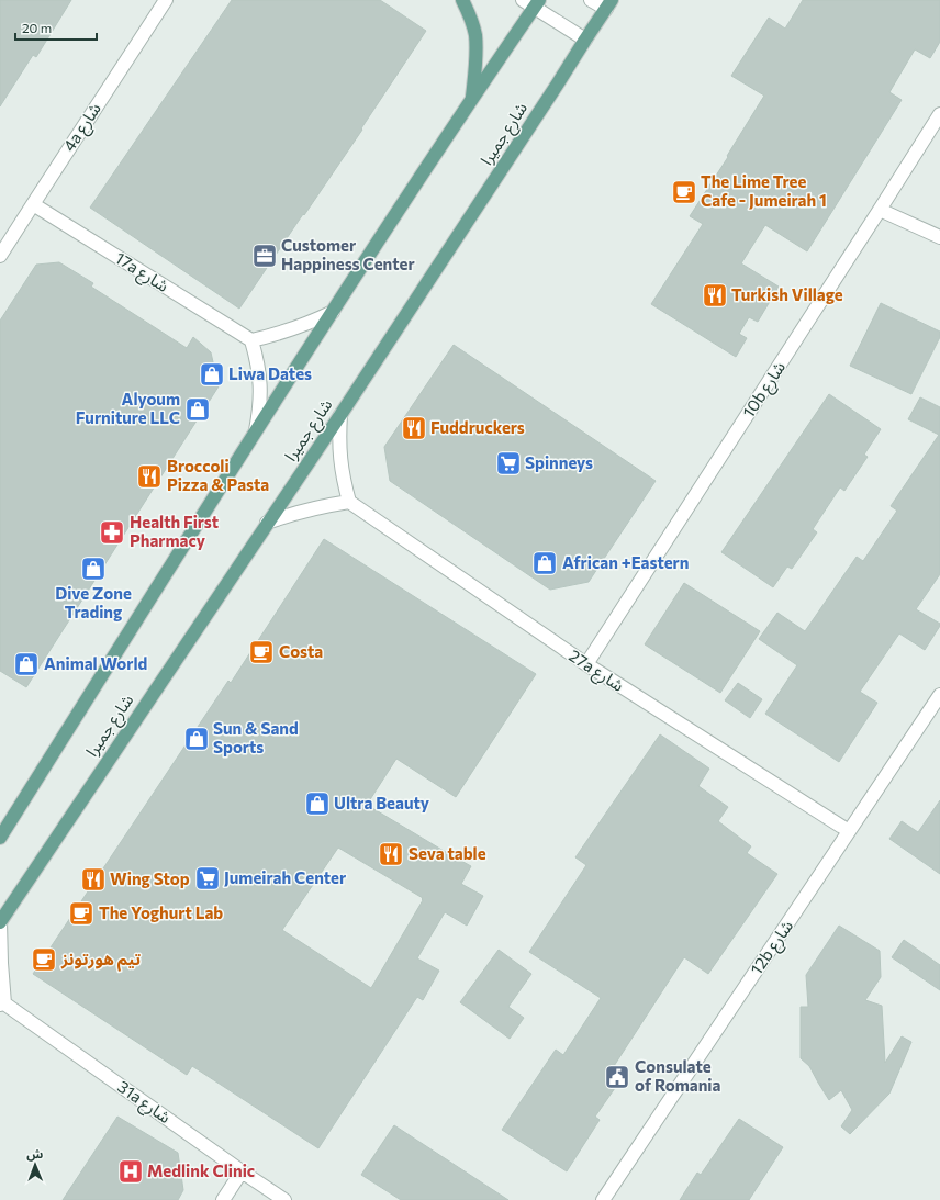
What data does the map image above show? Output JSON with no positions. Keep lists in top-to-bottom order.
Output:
{
  "streets": {
    "main road": ["شارع جميرا"],
    "street": [
      "4a شارع",
      "17a شارع",
      "10b شارع",
      "27a شارع",
      "12b شارع",
      "31a شارع"
    ]
  },
  "crossings": [
    ["4a شارع", "17a شارع"],
    ["شارع جميرا", "31a شارع"],
    ["10b شارع", "27a شارع"],
    ["27a شارع", "12b شارع"]
  ],
  "places": {
    "cafe": [
      "The Lime Tree Cafe - Jumeirah 1",
      "Costa",
      "The Yoghurt Lab",
      "تيم هورتونز"
    ],
    "office": ["Customer Happiness Center"],
    "restaurant": [
      "Turkish Village",
      "Fuddruckers",
      "Broccoli Pizza & Pasta",
      "Seva table",
      "Wing Stop"
    ],
    "shop": [
      "Liwa Dates",
      "Alyoum Furniture LLC",
      "African +Eastern",
      "Dive Zone Trading",
      "Animal World",
      "Sun & Sand Sports",
      "Ultra Beauty"
    ],
    "supermarket": ["Spinneys", "Jumeirah Center"],
    "pharmacy": ["Health First Pharmacy"],
    "public building": ["Consulate of Romania"],
    "hospital": ["Medlink Clinic"]
  },
  "scale_bar": "20 m",
  "north": "top"
}
